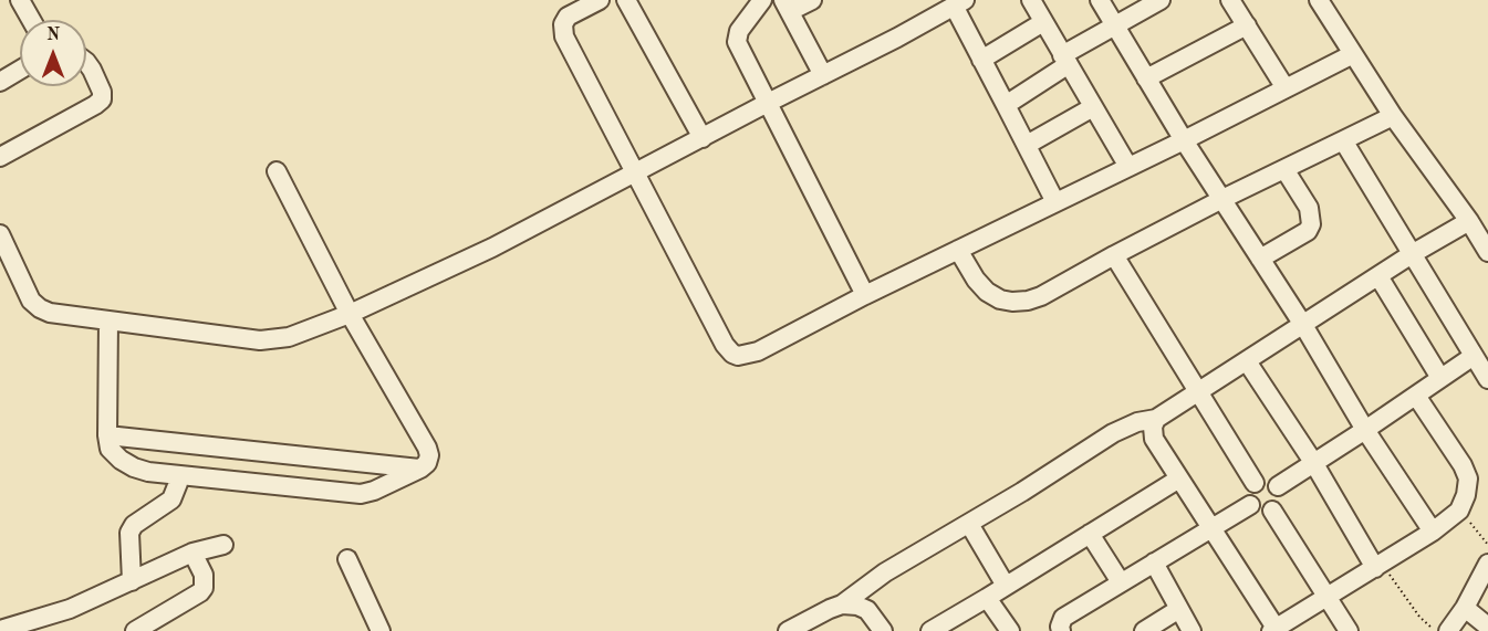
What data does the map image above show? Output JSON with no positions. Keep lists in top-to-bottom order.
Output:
{
  "north": "top"
}
